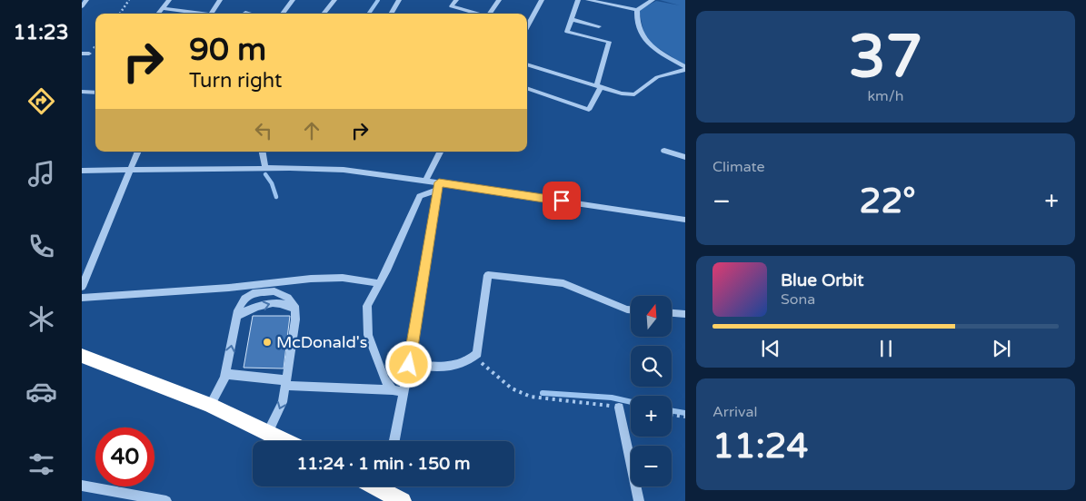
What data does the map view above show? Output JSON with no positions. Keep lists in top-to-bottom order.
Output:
{
  "places": ["McDonald's"],
  "north": "top",
  "page": {
    "tabs": "11:23",
    "tile": [
      ["37", "km/h"],
      "Climate",
      ["Arrival", "11:24"]
    ],
    "turn": ["90 m", "Turn right"],
    "heat": ["−", "22°", "+"],
    "song": ["Blue Orbit", "Sona"],
    "map_buttons": ["+", "−"],
    "limit": "40",
    "trip": "11:24 · 1 min · 150 m"
  }
}
